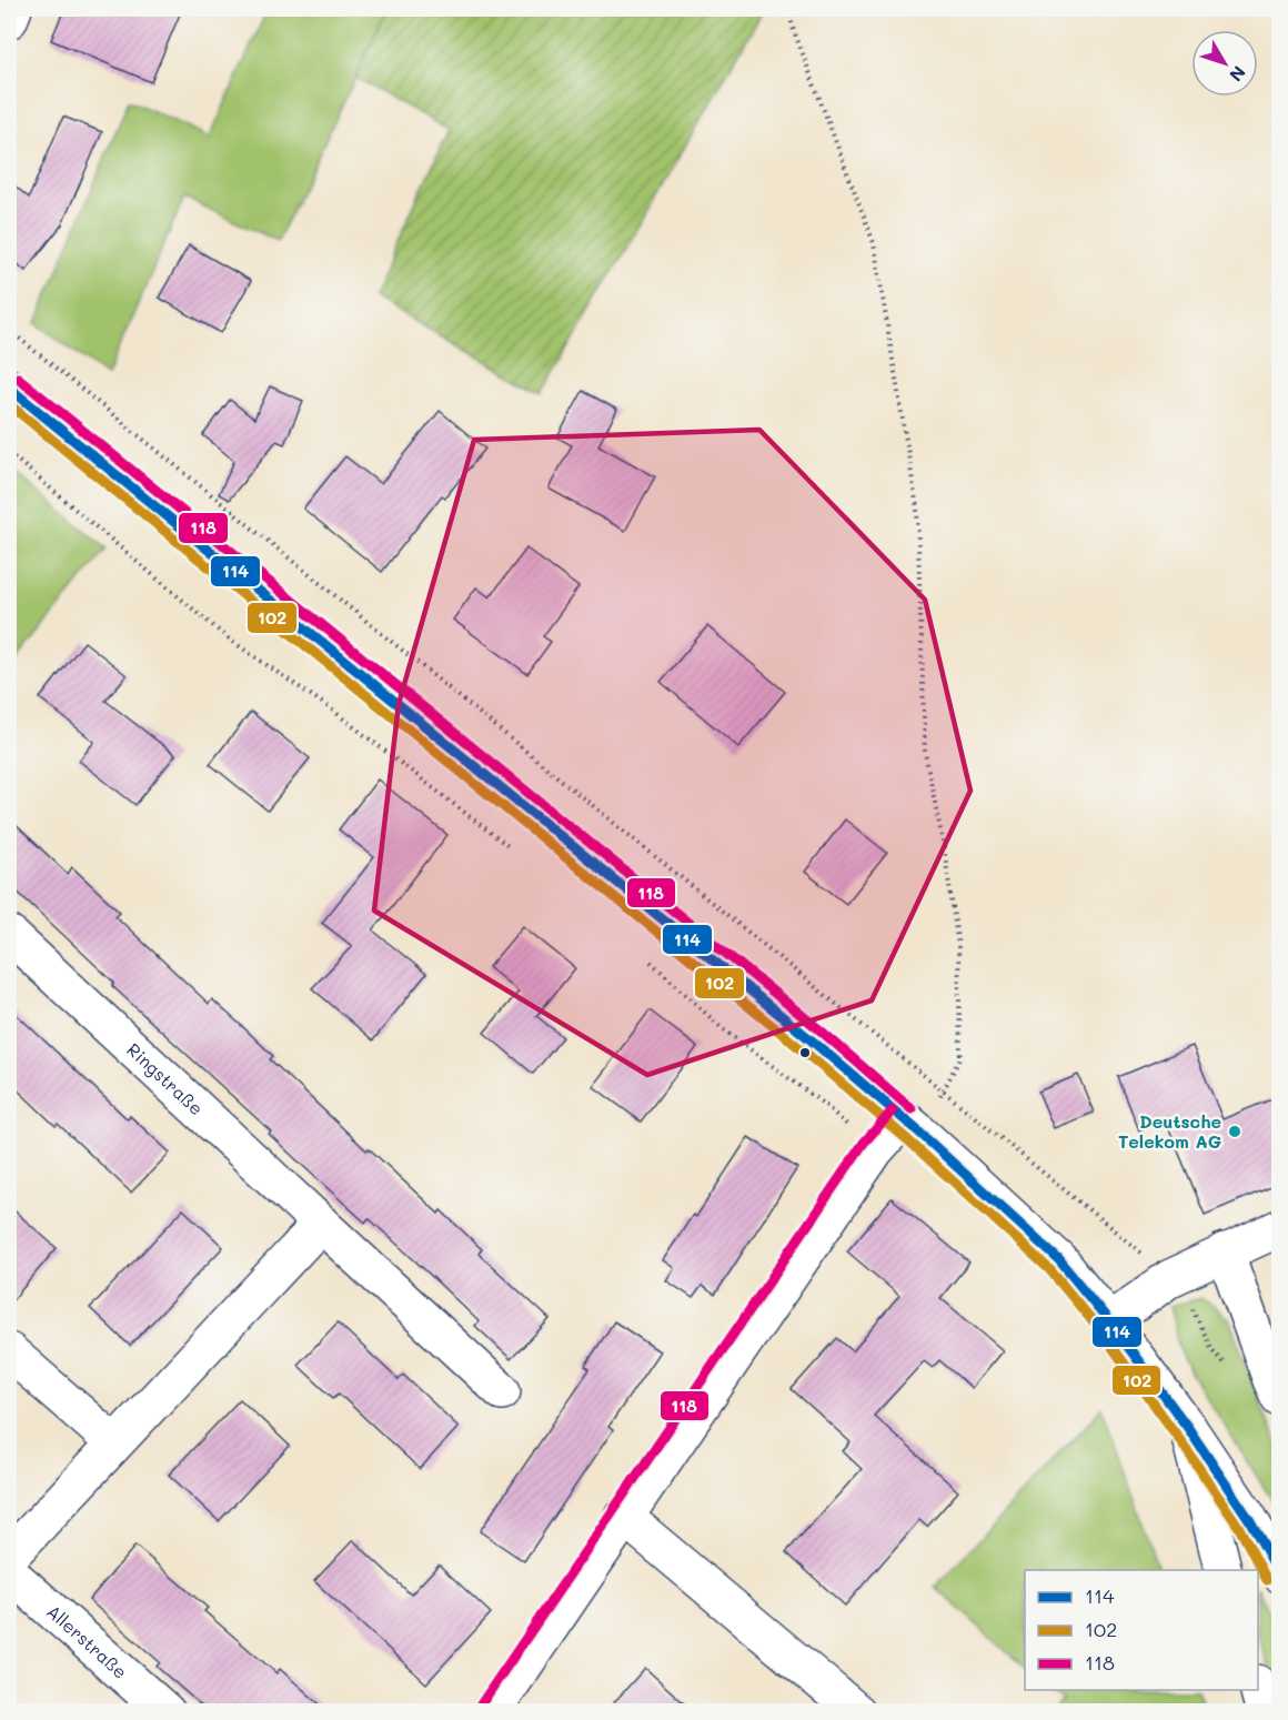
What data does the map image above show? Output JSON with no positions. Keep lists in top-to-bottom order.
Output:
{
  "streets": {
    "main road": ["Ringstraße", "Allerstraße"]
  },
  "places": ["Deutsche Telekom AG"],
  "lines": ["transit line 118", "transit line 114", "transit line 102"],
  "legend": ["114", "102", "118"],
  "north": "bottom right"
}
